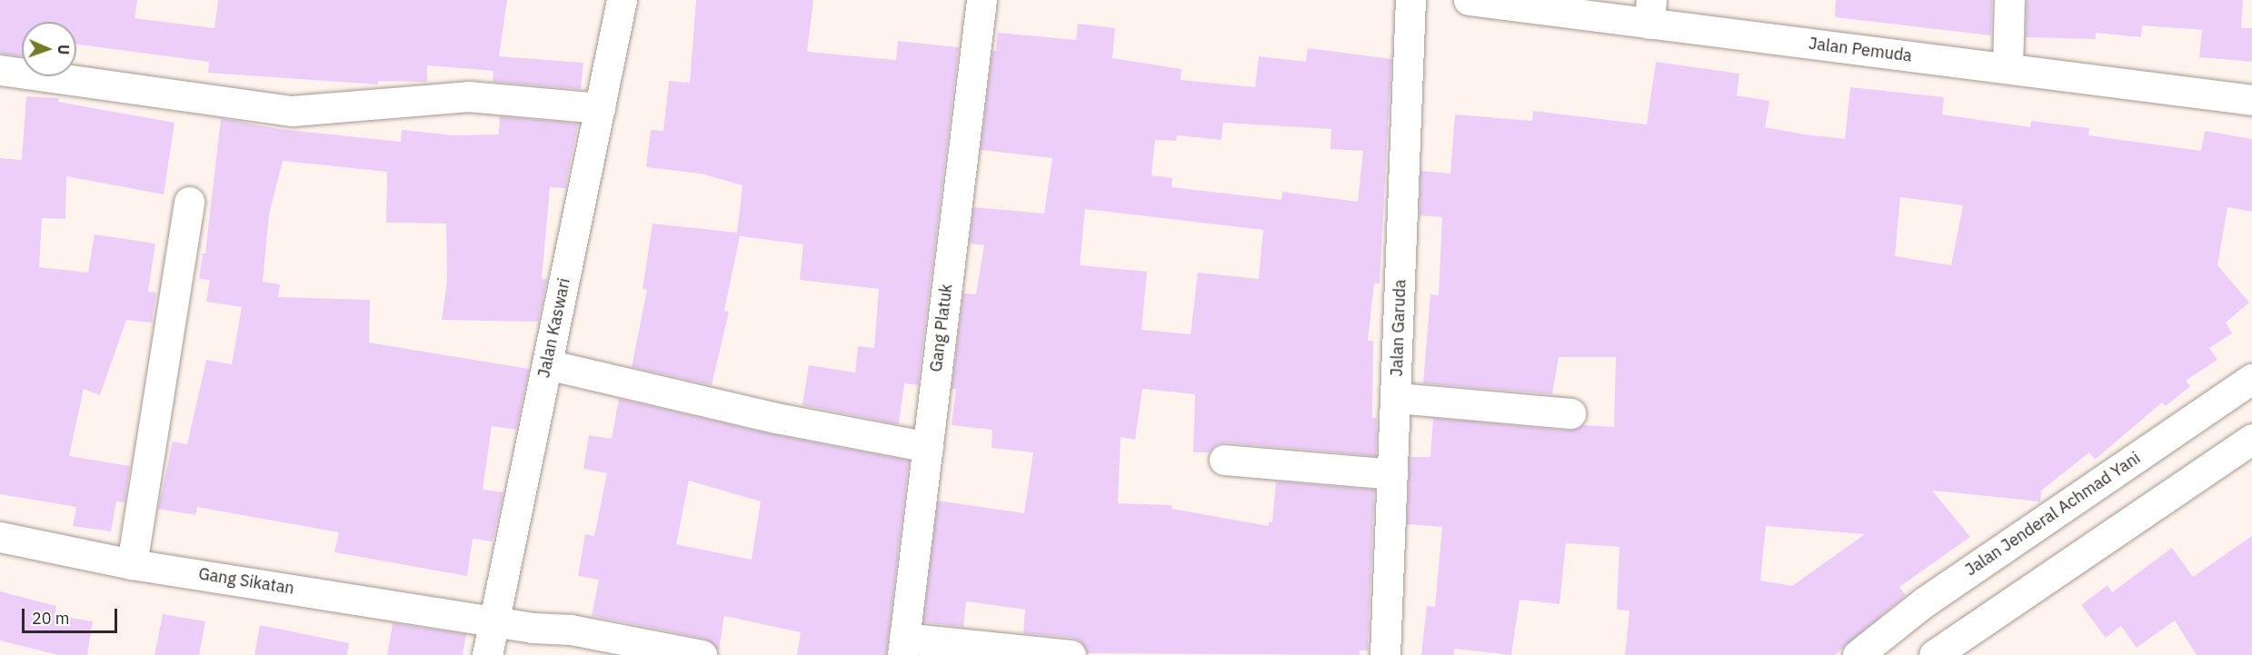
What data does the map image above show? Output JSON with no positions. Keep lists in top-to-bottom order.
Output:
{
  "streets": {
    "street": [
      "Jalan Pemuda",
      "Jalan Kaswari",
      "Gang Platuk",
      "Jalan Garuda",
      "Jalan Jenderal Achmad Yani",
      "Gang Sikatan"
    ]
  },
  "crossings": [
    ["Jalan Kaswari", "Gang Sikatan"]
  ],
  "scale_bar": "20 m",
  "north": "right"
}
